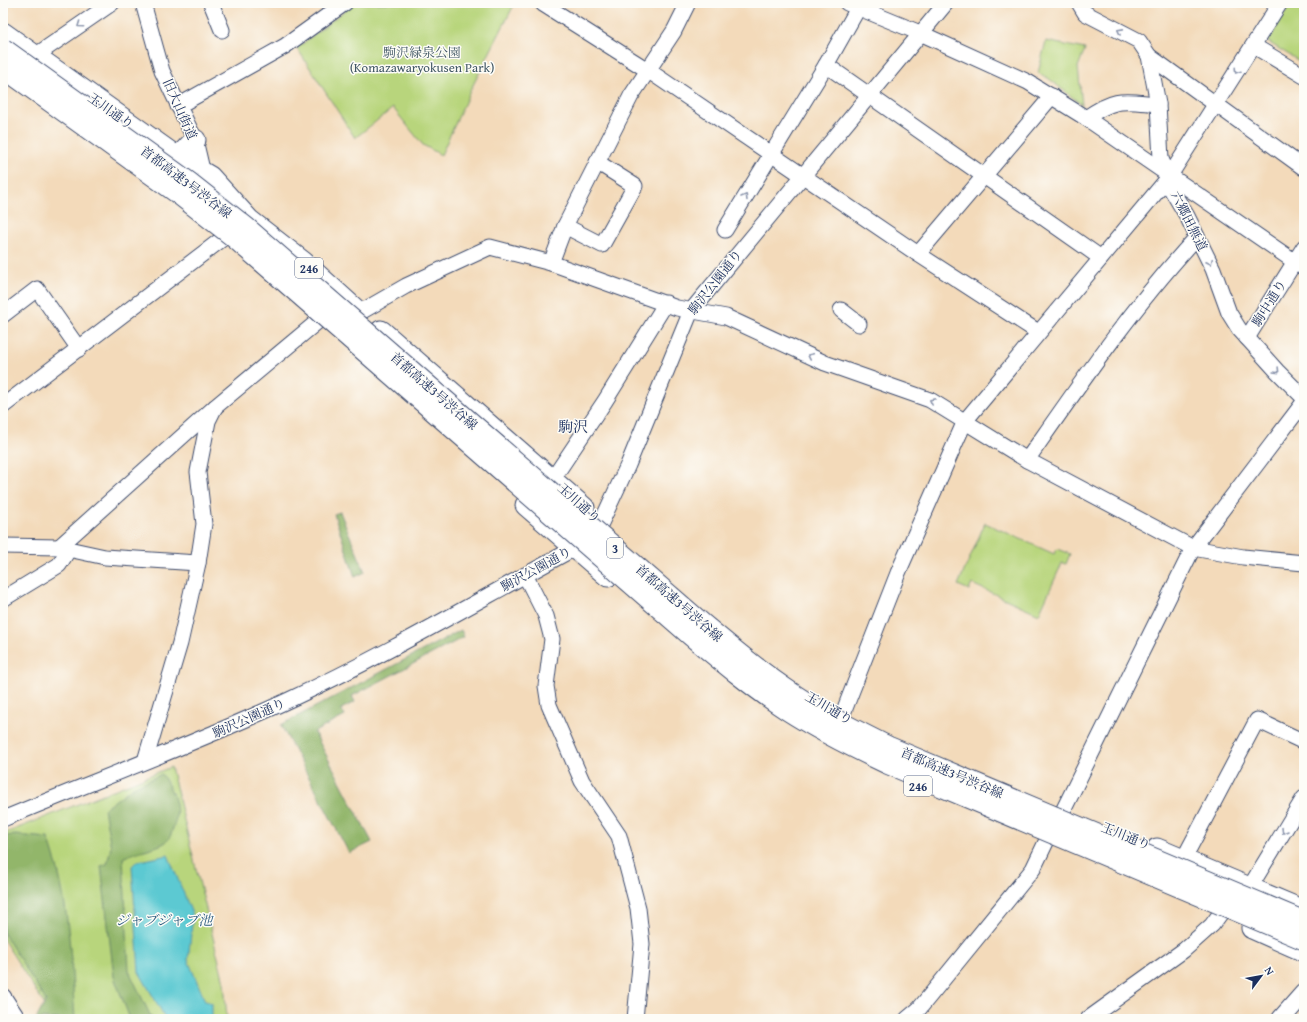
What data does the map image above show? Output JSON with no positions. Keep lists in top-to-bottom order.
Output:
{
  "streets": {
    "highway": [
      "玉川通り",
      "首都高速3号渋谷線",
      "246",
      "3"
    ],
    "street": [
      "旧大山街道",
      "六郷田無道",
      "駒沢公園通り",
      "駒中通り"
    ]
  },
  "crossings": [
    ["旧大山街道", "玉川通り"],
    ["旧大山街道", "246"],
    ["玉川通り", "駒沢公園通り"],
    ["首都高速3号渋谷線", "246"],
    ["六郷田無道", "駒中通り"],
    ["246", "駒沢公園通り"]
  ],
  "districts": ["駒沢"],
  "water": ["ジャブジャブ池"],
  "parks": ["駒沢緑泉公園 (Komazawaryokusen Park)"],
  "north": "top right"
}
